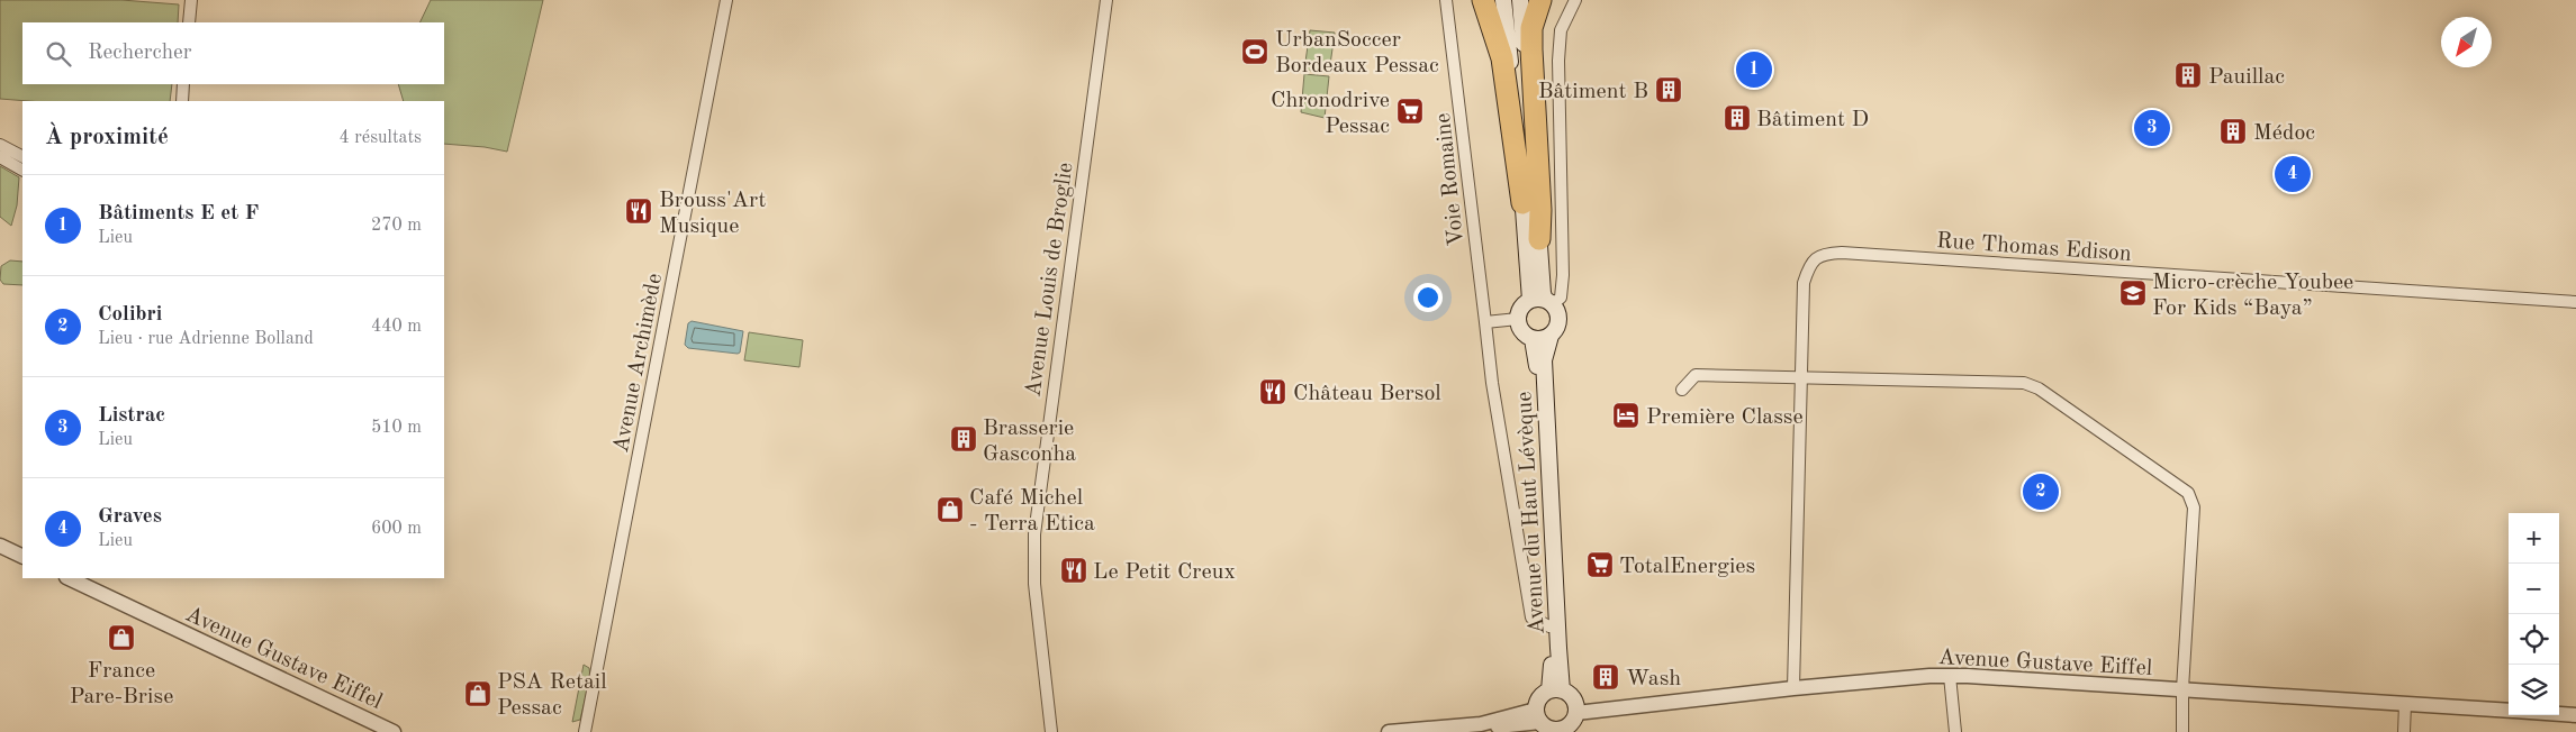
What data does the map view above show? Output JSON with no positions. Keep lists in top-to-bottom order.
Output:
{
  "streets": {
    "main road": ["Avenue du Haut Lévèque"],
    "street": [
      "Voie Romaine",
      "Rue Thomas Edison",
      "Avenue Louis de Broglie",
      "Avenue Archimède",
      "Avenue Gustave Eiffel"
    ]
  },
  "crossings": [
    ["Voie Romaine", "Avenue du Haut Lévèque"],
    ["Rue Thomas Edison", "Avenue Gustave Eiffel"],
    ["Avenue du Haut Lévèque", "Avenue Gustave Eiffel"]
  ],
  "places": {
    "sports": ["UrbanSoccer Bordeaux Pessac"],
    "building": [
      "Pauillac",
      "Bâtiment B",
      "Bâtiment D",
      "Médoc",
      "Brasserie Gasconha",
      "Wash"
    ],
    "supermarket": ["Chronodrive Pessac", "TotalEnergies"],
    "restaurant": ["Brouss'Art Musique", "Château Bersol", "Le Petit Creux"],
    "school or university": ["Micro-crèche Youbee For Kids “Baya”"],
    "hotel": ["Première Classe"],
    "shop": ["Café Michel - Terra Etica", "France Pare-Brise", "PSA Retail Pessac"]
  },
  "north": "bottom left",
  "page": {
    "search": "Rechercher",
    "pins": [
      "1",
      "3",
      "4",
      "2"
    ],
    "heading": ["À proximité", "4 résultats"],
    "list": [
      {
        "mark": "1",
        "name": "Bâtiments E et F",
        "note": "Lieu",
        "value": "270 m"
      },
      {
        "mark": "2",
        "name": "Colibri",
        "note": "Lieu · rue Adrienne Bolland",
        "value": "440 m"
      },
      {
        "mark": "3",
        "name": "Listrac",
        "note": "Lieu",
        "value": "510 m"
      },
      {
        "mark": "4",
        "name": "Graves",
        "note": "Lieu",
        "value": "600 m"
      }
    ],
    "map_buttons": ["+", "−"]
  }
}
